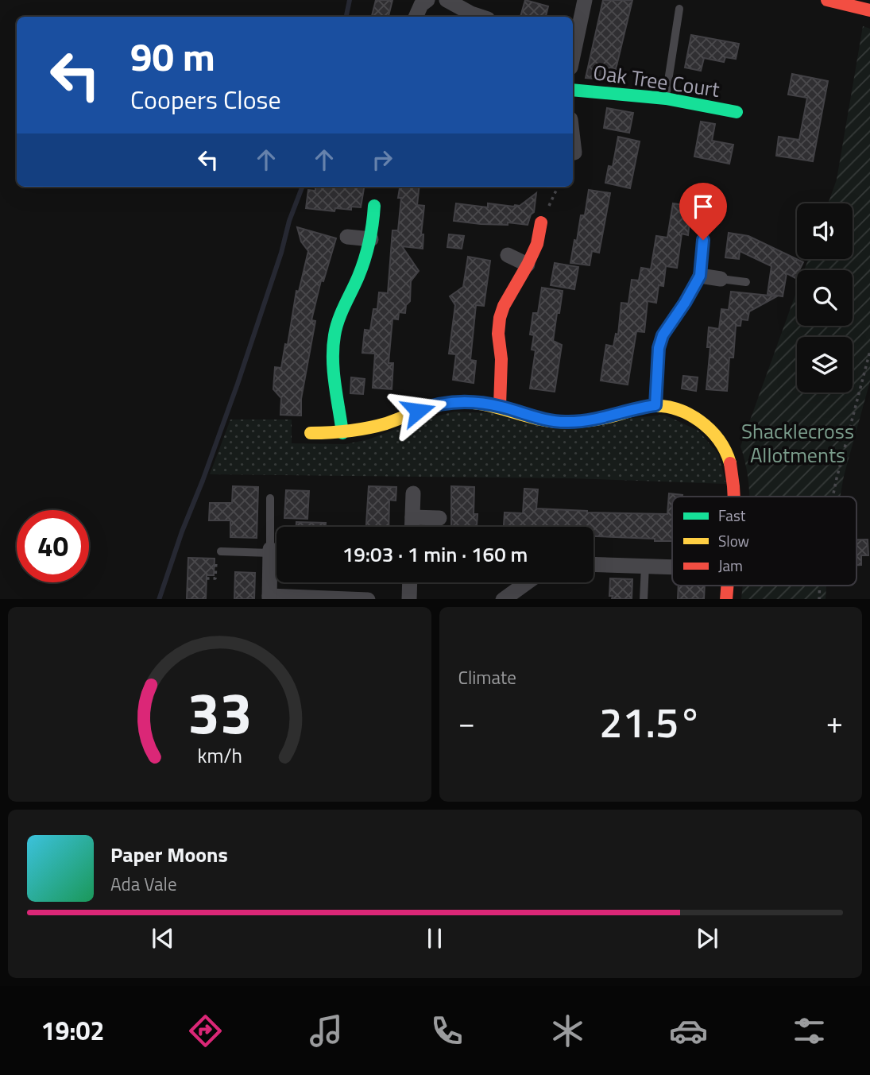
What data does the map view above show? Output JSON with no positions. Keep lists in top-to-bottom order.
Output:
{
  "streets": {
    "street": ["Oak Tree Court"]
  },
  "parks": ["Shacklecross Allotments"],
  "legend": ["Fast", "Slow", "Jam"],
  "page": {
    "turn": ["90 m", "Coopers Close"],
    "limit": "40",
    "trip": "19:03 · 1 min · 160 m",
    "tile": "Climate",
    "heat": ["−", "21.5°", "+"],
    "song": ["Paper Moons", "Ada Vale"],
    "tabs": "19:02",
    "gauge": ["33", "km/h"]
  }
}
